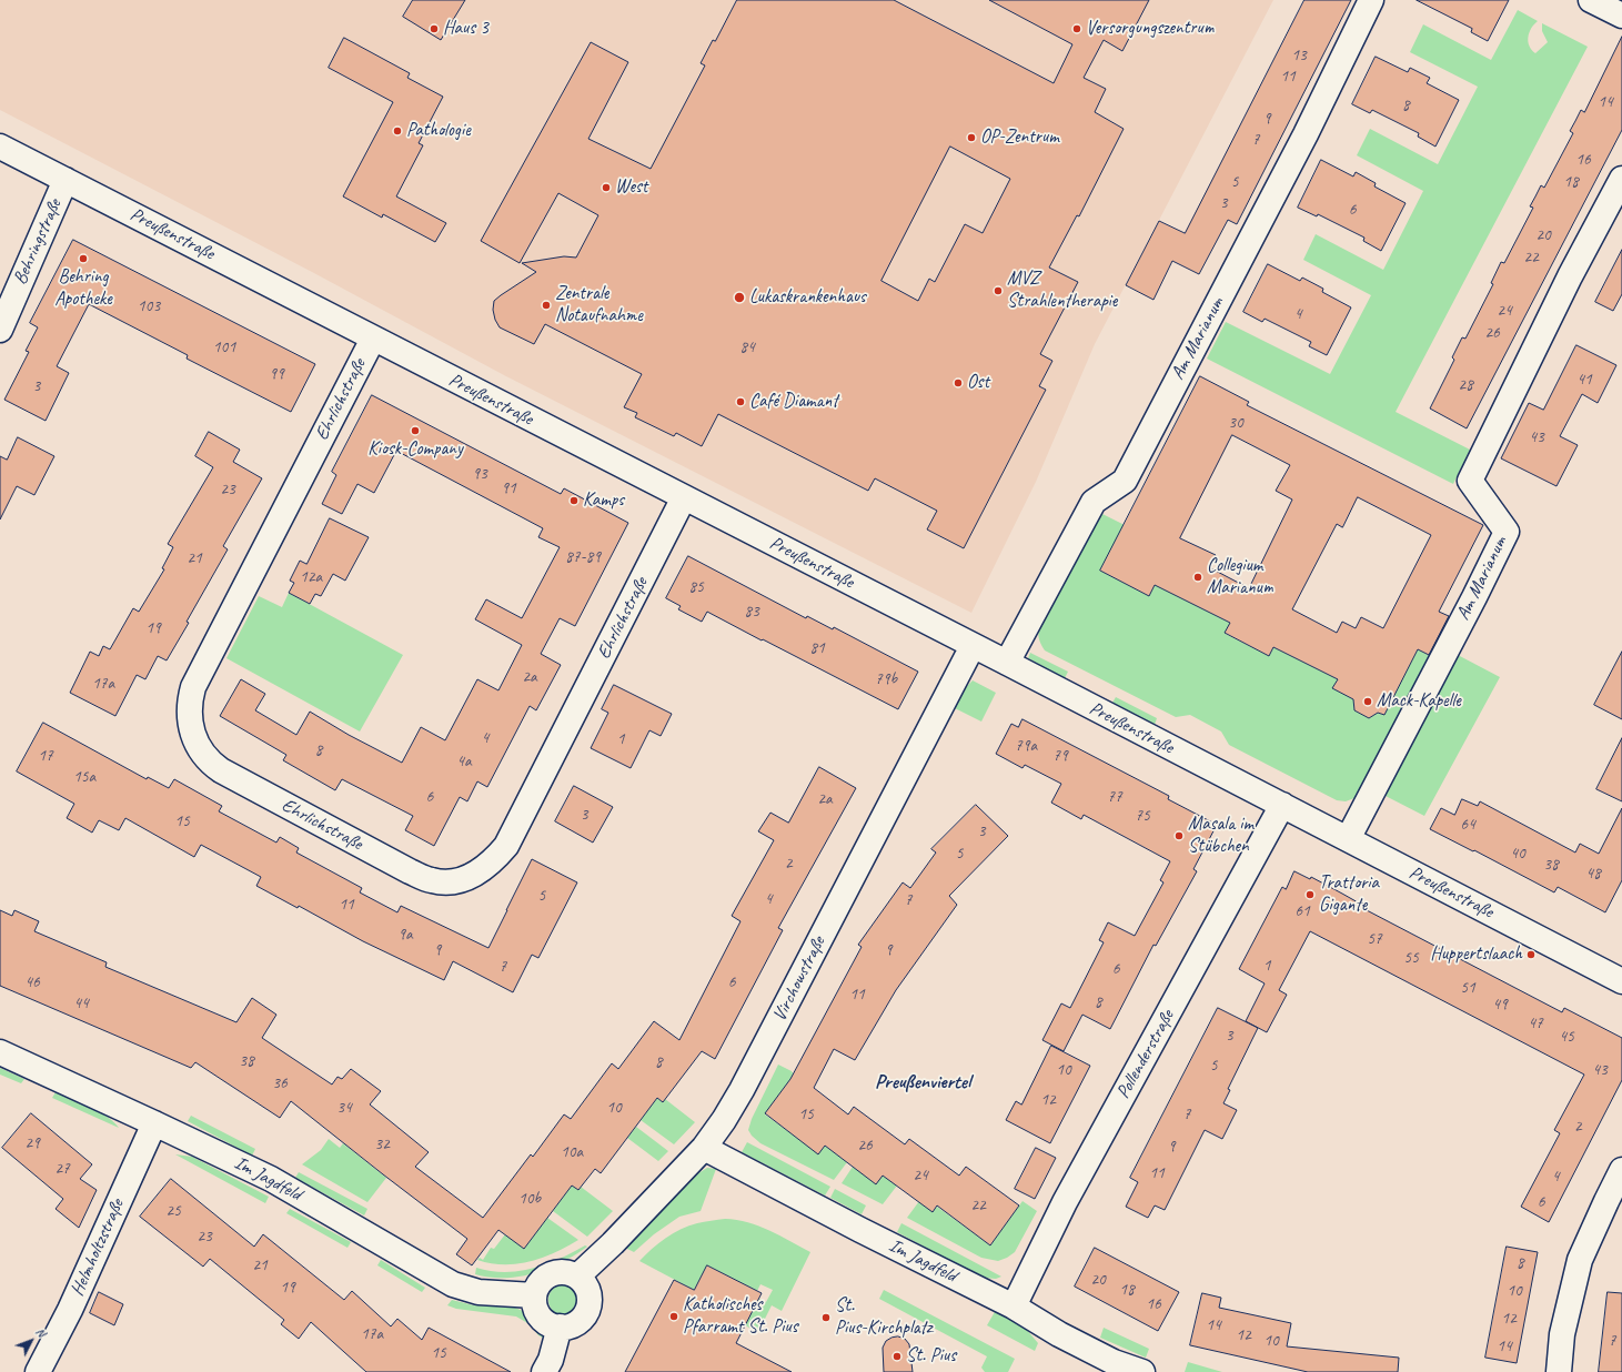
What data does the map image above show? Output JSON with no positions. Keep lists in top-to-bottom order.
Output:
{
  "streets": {
    "street": [
      "Preußenstraße",
      "Behringstraße",
      "Am Marianum",
      "Ehrlichstraße",
      "Virchowstraße",
      "Pollenderstraße",
      "Im Jagdfeld",
      "Helmholtzstraße"
    ]
  },
  "crossings": [
    ["Preußenstraße", "Behringstraße"],
    ["Preußenstraße", "Am Marianum"],
    ["Preußenstraße", "Ehrlichstraße"],
    ["Preußenstraße", "Virchowstraße"],
    ["Preußenstraße", "Pollenderstraße"],
    ["Virchowstraße", "Im Jagdfeld"],
    ["Pollenderstraße", "Im Jagdfeld"],
    ["Im Jagdfeld", "Helmholtzstraße"]
  ],
  "districts": ["Preußenviertel"],
  "places": [
    "Haus 3",
    "Versorgungszentrum",
    "Pathologie",
    "OP-Zentrum",
    "West",
    "Behring Apotheke",
    "MVZ Strahlentherapie",
    "Lukaskrankenhaus",
    "Zentrale Notaufnahme",
    "Ost",
    "Café Diamant",
    "Kiosk-Company",
    "Kamps",
    "Collegium Marianum",
    "Mack-Kapelle",
    "Masala im Stübchen",
    "Trattoria Gigante",
    "Huppertslaach",
    "Katholisches Pfarramt St. Pius",
    "St. Pius-Kirchplatz",
    "St. Pius"
  ],
  "house_numbers": [
    "13",
    "11",
    "14",
    "8",
    "9",
    "7",
    "16",
    "5",
    "18",
    "3",
    "6",
    "20",
    "22",
    "103",
    "24",
    "4",
    "26",
    "101",
    "84",
    "99",
    "41",
    "28",
    "3",
    "30",
    "43",
    "93",
    "91",
    "23",
    "87-89",
    "21",
    "12a",
    "85",
    "83",
    "19",
    "81",
    "2a",
    "79b",
    "17a",
    "4",
    "1",
    "79a",
    "8",
    "17",
    "79",
    "4a",
    "15a",
    "6",
    "77",
    "2a",
    "3",
    "75",
    "15",
    "64",
    "3",
    "5",
    "40",
    "2",
    "38",
    "48",
    "5",
    "4",
    "7",
    "11",
    "61",
    "9a",
    "57",
    "9",
    "9",
    "55",
    "1",
    "7",
    "6",
    "46",
    "6",
    "51",
    "11",
    "8",
    "44",
    "49",
    "47",
    "3",
    "45",
    "38",
    "8",
    "5",
    "10",
    "43",
    "36",
    "12",
    "34",
    "10",
    "15",
    "7",
    "2",
    "29",
    "32",
    "26",
    "9",
    "10a",
    "27",
    "11",
    "24",
    "4",
    "10b",
    "6",
    "22",
    "25",
    "23",
    "8",
    "21",
    "20",
    "19",
    "18",
    "10",
    "16",
    "12",
    "14",
    "17a",
    "12",
    "10",
    "7",
    "14",
    "15"
  ],
  "north": "top right"
}
